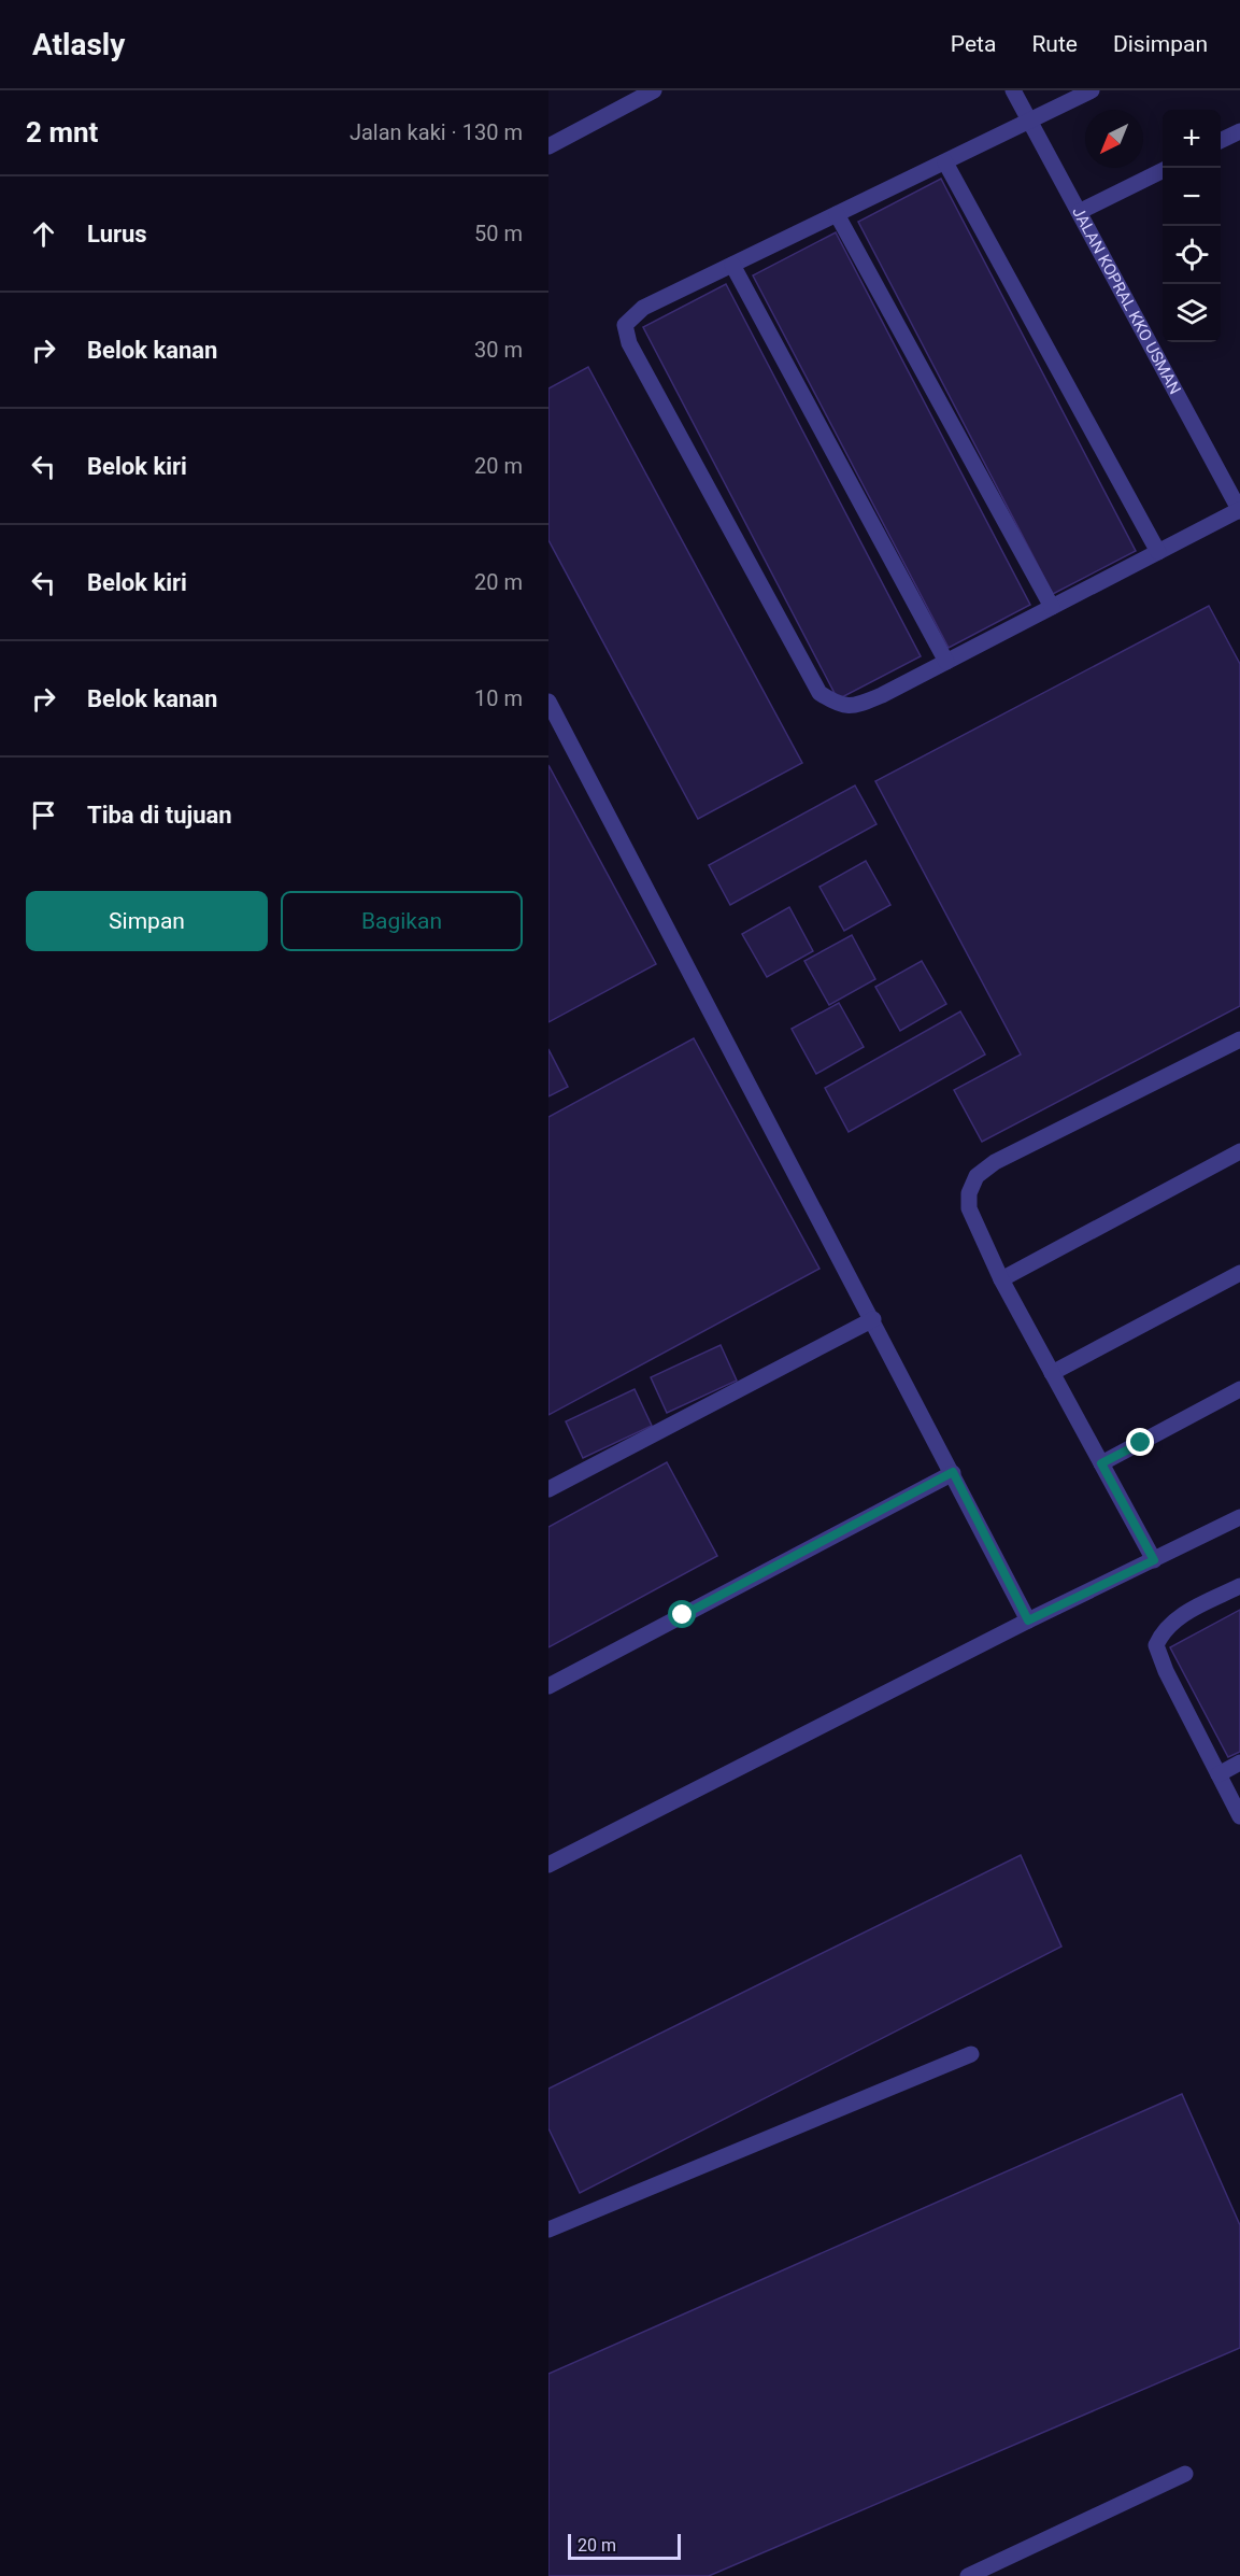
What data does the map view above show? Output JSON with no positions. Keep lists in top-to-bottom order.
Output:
{
  "streets": {
    "lane": ["JALAN KOPRAL KKO USMAN"]
  },
  "scale_bar": "20 m",
  "north": "bottom left",
  "page": {
    "header": "Atlasly",
    "nav": ["Peta", "Rute", "Disimpan"],
    "heading": ["2 mnt", "Jalan kaki · 130 m"],
    "map_buttons": ["+", "−"],
    "list": [
      ["Lurus", "50 m"],
      ["Belok kanan", "30 m"],
      ["Belok kiri", "20 m"],
      ["Belok kiri", "20 m"],
      ["Belok kanan", "10 m"],
      "Tiba di tujuan"
    ],
    "buttons": ["Simpan", "Bagikan"],
    "scale": "20 m"
  }
}
